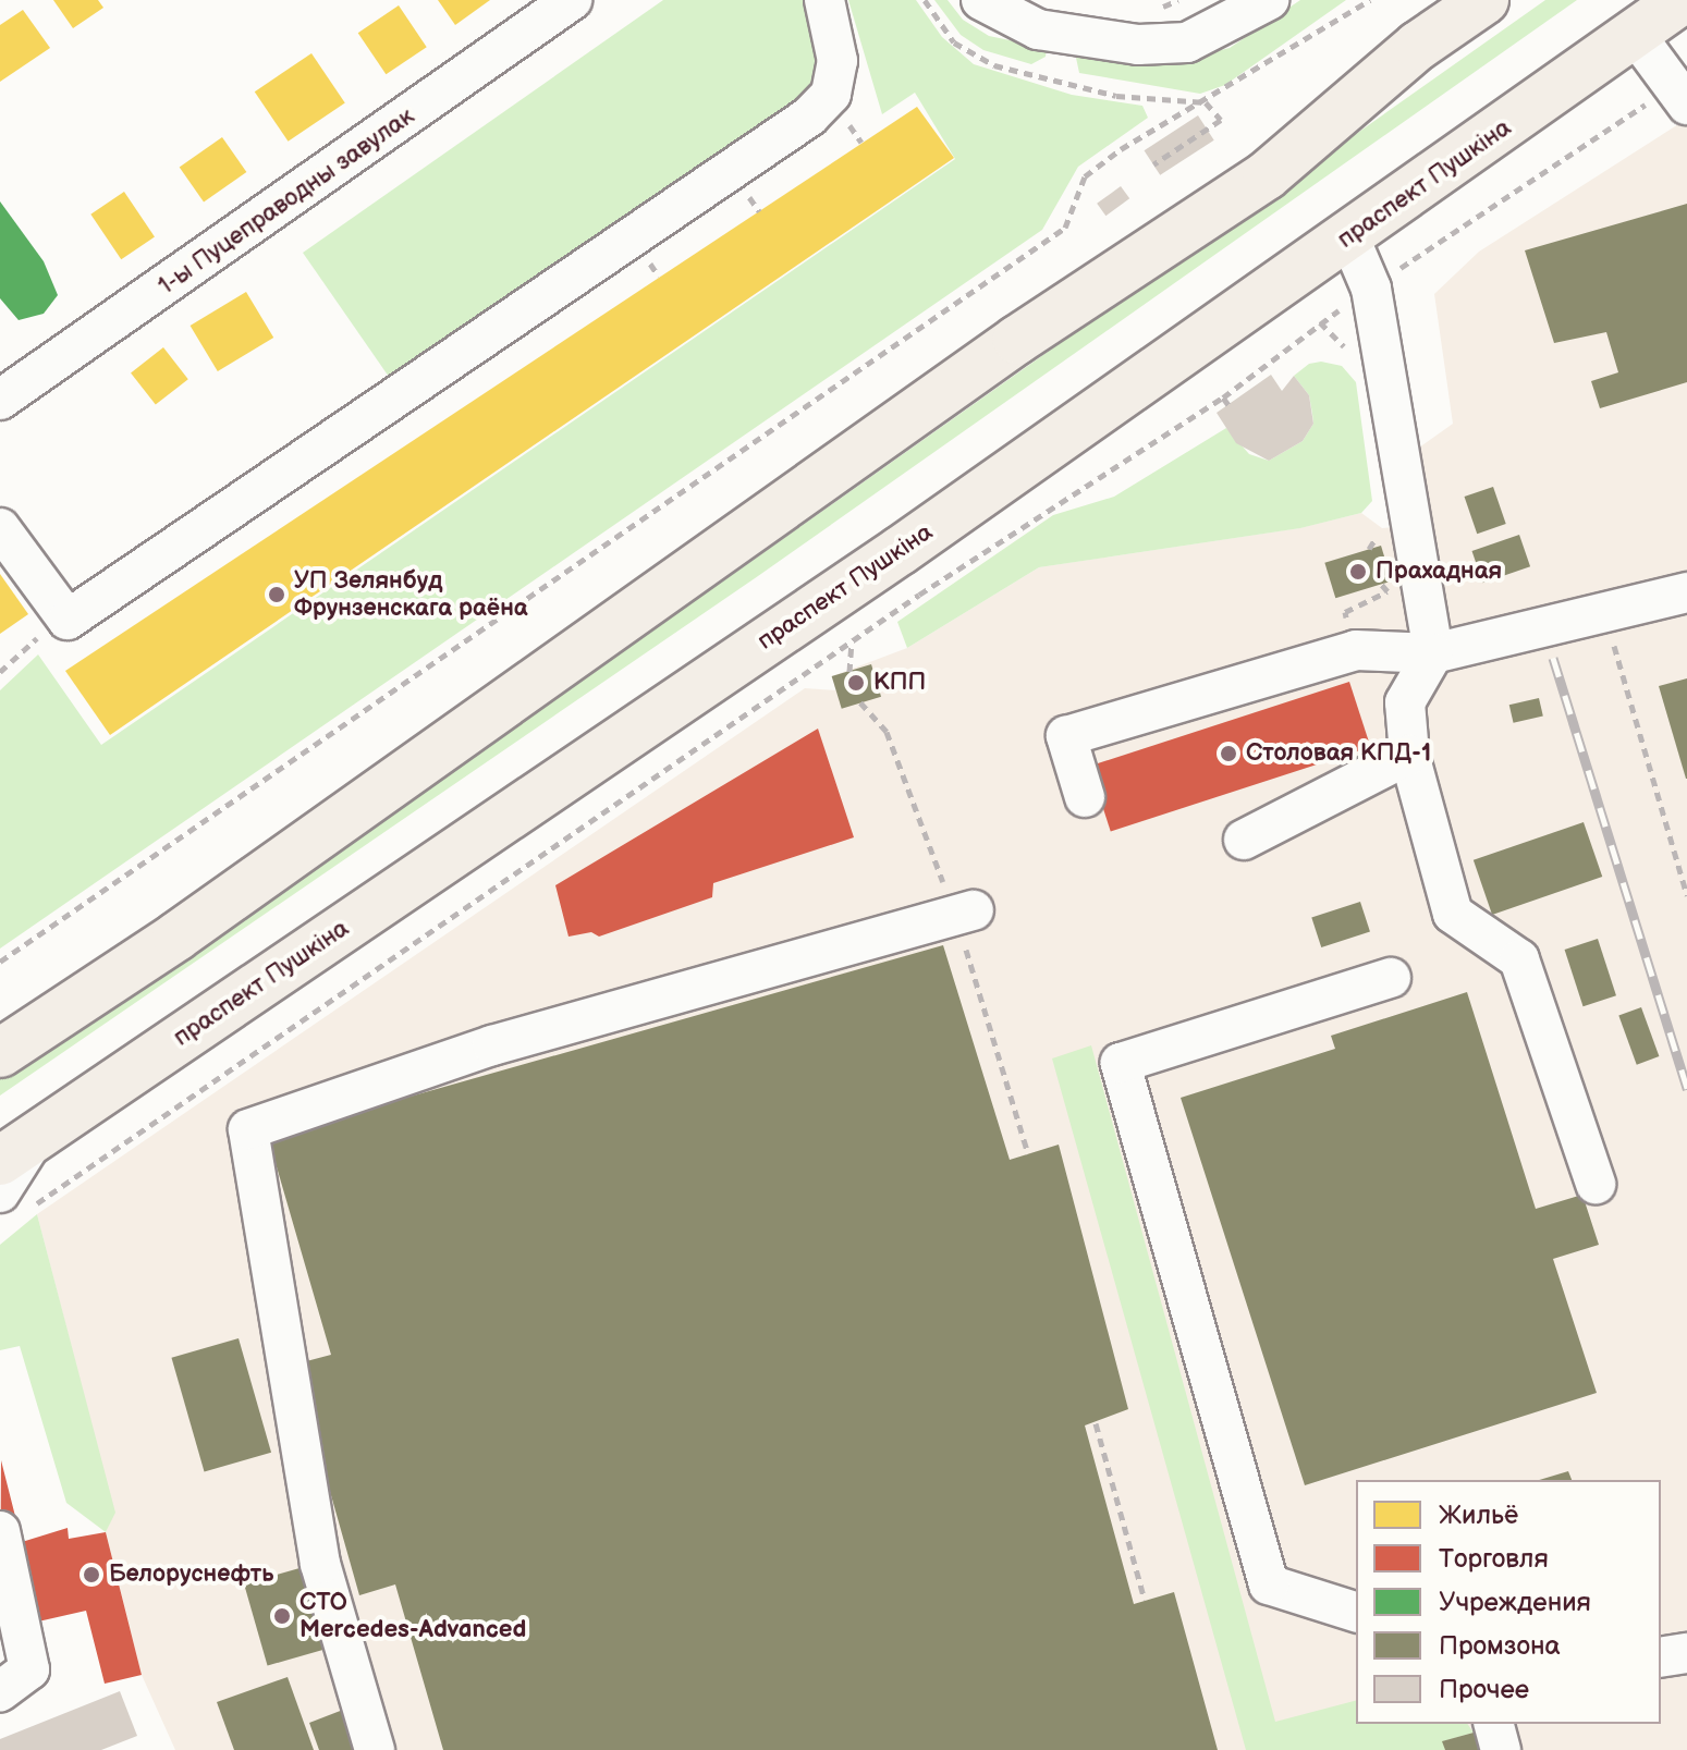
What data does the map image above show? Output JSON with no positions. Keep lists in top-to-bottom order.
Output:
{
  "streets": {
    "main road": ["праспект Пушкіна"],
    "street": ["1-ы Пуцеправодны завулак"]
  },
  "places": [
    "Прахадная",
    "УП Зелянбуд Фрунзенскага раёна",
    "КПП",
    "Столовая КПД-1",
    "Белоруснефть",
    "СТО Mercedes-Advanced"
  ],
  "legend": [
    "Жильё",
    "Торговля",
    "Учреждения",
    "Промзона",
    "Прочее"
  ]
}
